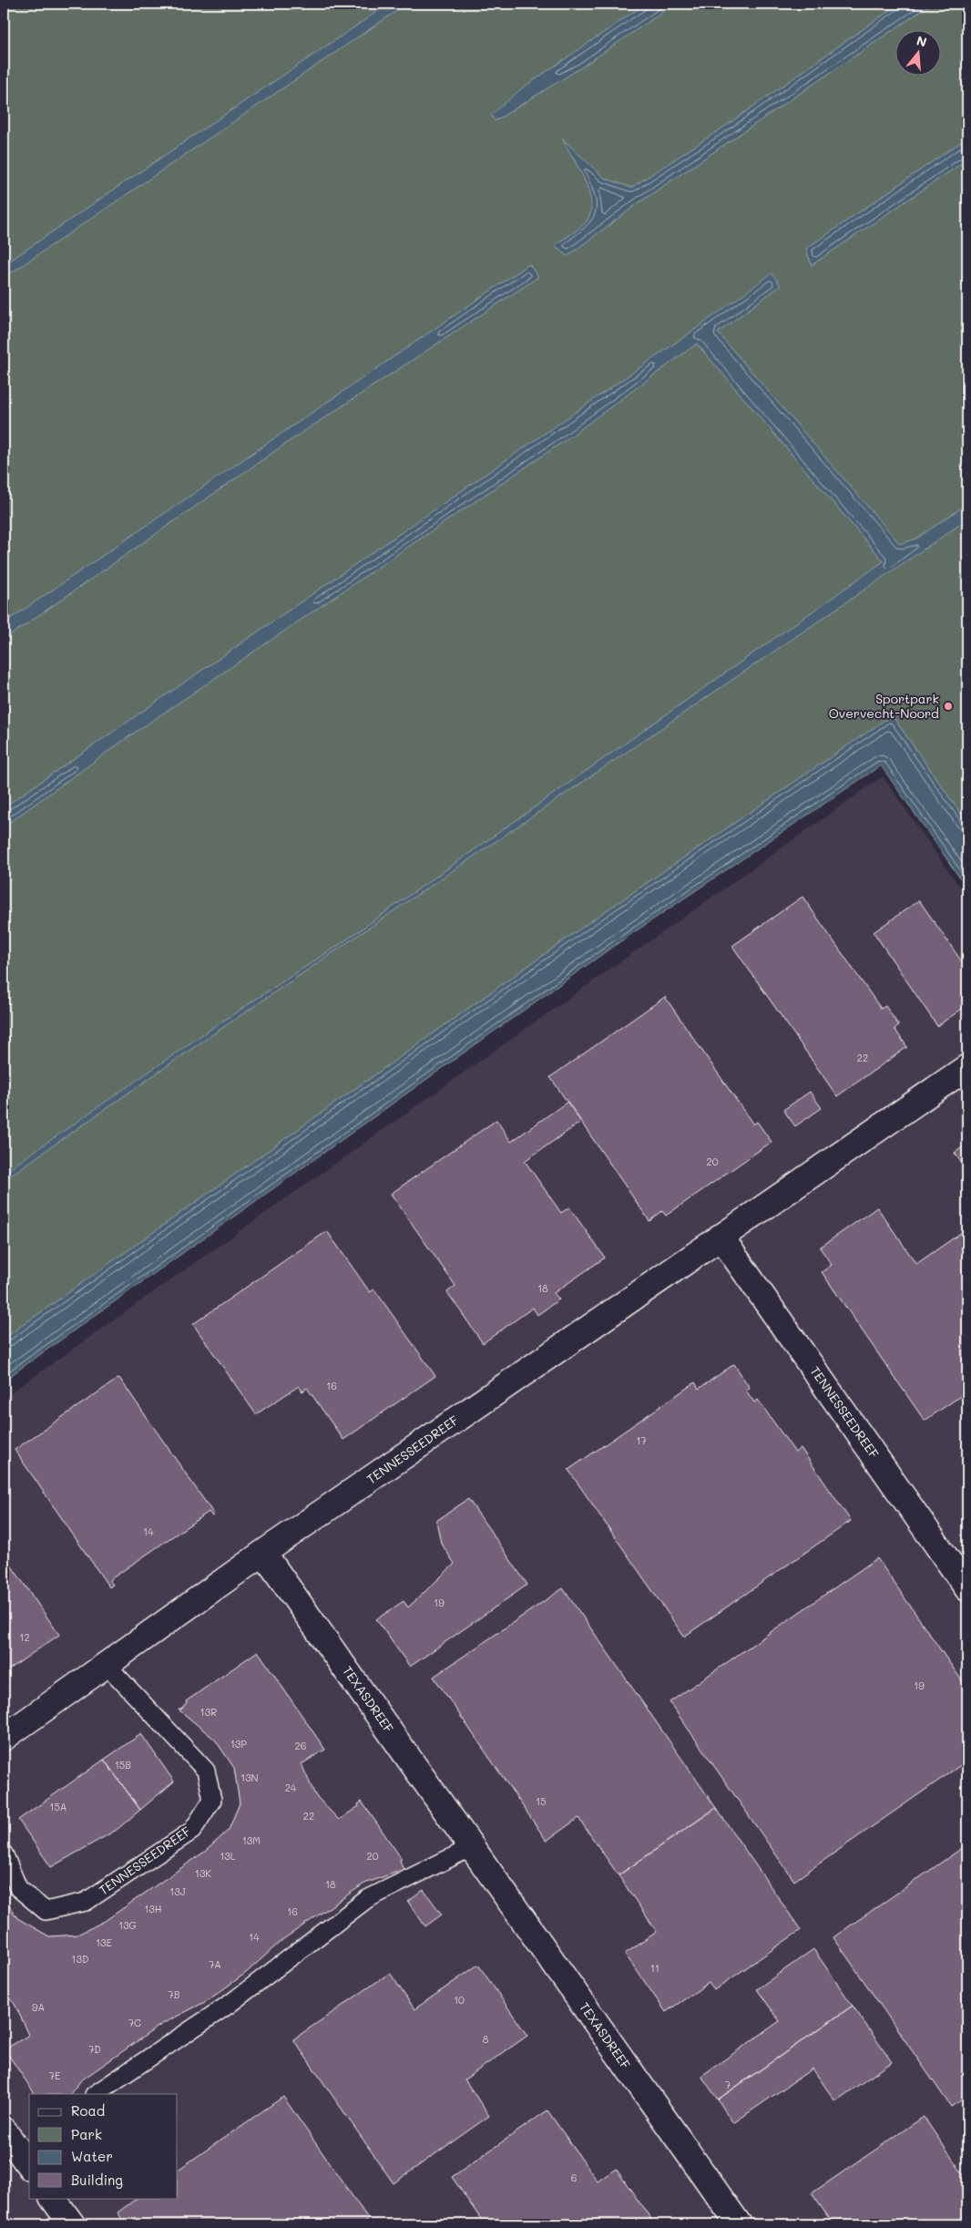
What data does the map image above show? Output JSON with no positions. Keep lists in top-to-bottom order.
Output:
{
  "streets": {
    "street": ["TENNESSEEDREEF", "TEXASDREEF"]
  },
  "crossings": [
    ["TENNESSEEDREEF", "TEXASDREEF"]
  ],
  "places": ["Sportpark Overvecht-Noord"],
  "house_numbers": [
    "22",
    "20",
    "18",
    "16",
    "17",
    "14",
    "19",
    "12",
    "19",
    "13R",
    "13P",
    "26",
    "15B",
    "13N",
    "24",
    "15",
    "15A",
    "22",
    "13M",
    "13L",
    "20",
    "13K",
    "18",
    "13J",
    "13H",
    "16",
    "13G",
    "14",
    "13E",
    "13D",
    "7A",
    "11",
    "7B",
    "10",
    "9A",
    "7C",
    "8",
    "7D",
    "7E",
    "7",
    "6"
  ],
  "legend": [
    "Road",
    "Park",
    "Water",
    "Building"
  ],
  "north": "top"
}
